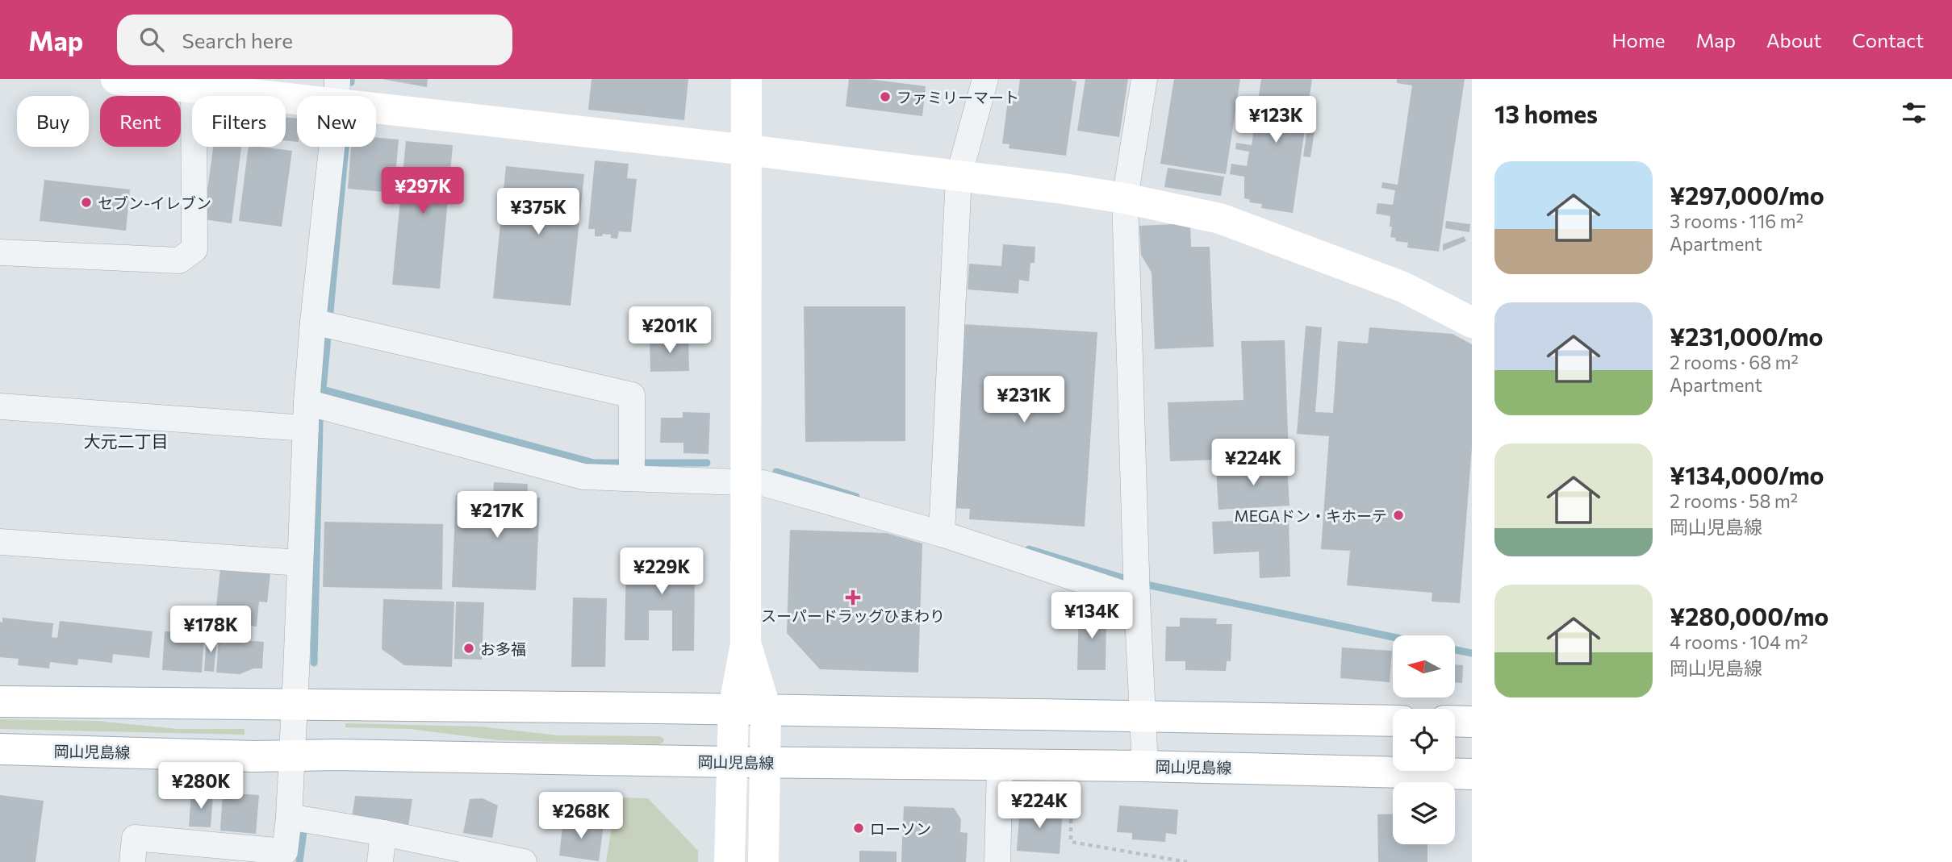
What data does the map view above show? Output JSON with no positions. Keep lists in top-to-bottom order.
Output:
{
  "streets": {
    "main road": ["岡山児島線"]
  },
  "districts": ["大元二丁目"],
  "places": {
    "other": [
      "ファミリーマート",
      "セブン-イレブン",
      "MEGAドン・キホーテ",
      "お多福",
      "ローソン"
    ],
    "health": ["スーパードラッグひまわり"]
  },
  "north": "left",
  "page": {
    "header": "Map",
    "search": "Search here",
    "nav": [
      "Home",
      "Map",
      "About",
      "Contact"
    ],
    "heading": "13 homes",
    "price": [
      "¥123K",
      "¥297K",
      "¥375K",
      "¥201K",
      "¥231K",
      "¥224K",
      "¥217K",
      "¥229K",
      "¥134K",
      "¥178K",
      "¥280K",
      "¥224K",
      "¥268K"
    ],
    "chip": [
      "Buy",
      "Rent",
      "Filters",
      "New"
    ],
    "list": [
      {
        "name": "¥297,000/mo",
        "note": "3 rooms · 116 m² · Apartment"
      },
      {
        "name": "¥231,000/mo",
        "note": "2 rooms · 68 m² · Apartment"
      },
      {
        "name": "¥134,000/mo",
        "note": "2 rooms · 58 m² · 岡山児島線"
      },
      {
        "name": "¥280,000/mo",
        "note": "4 rooms · 104 m² · 岡山児島線"
      }
    ]
  }
}
